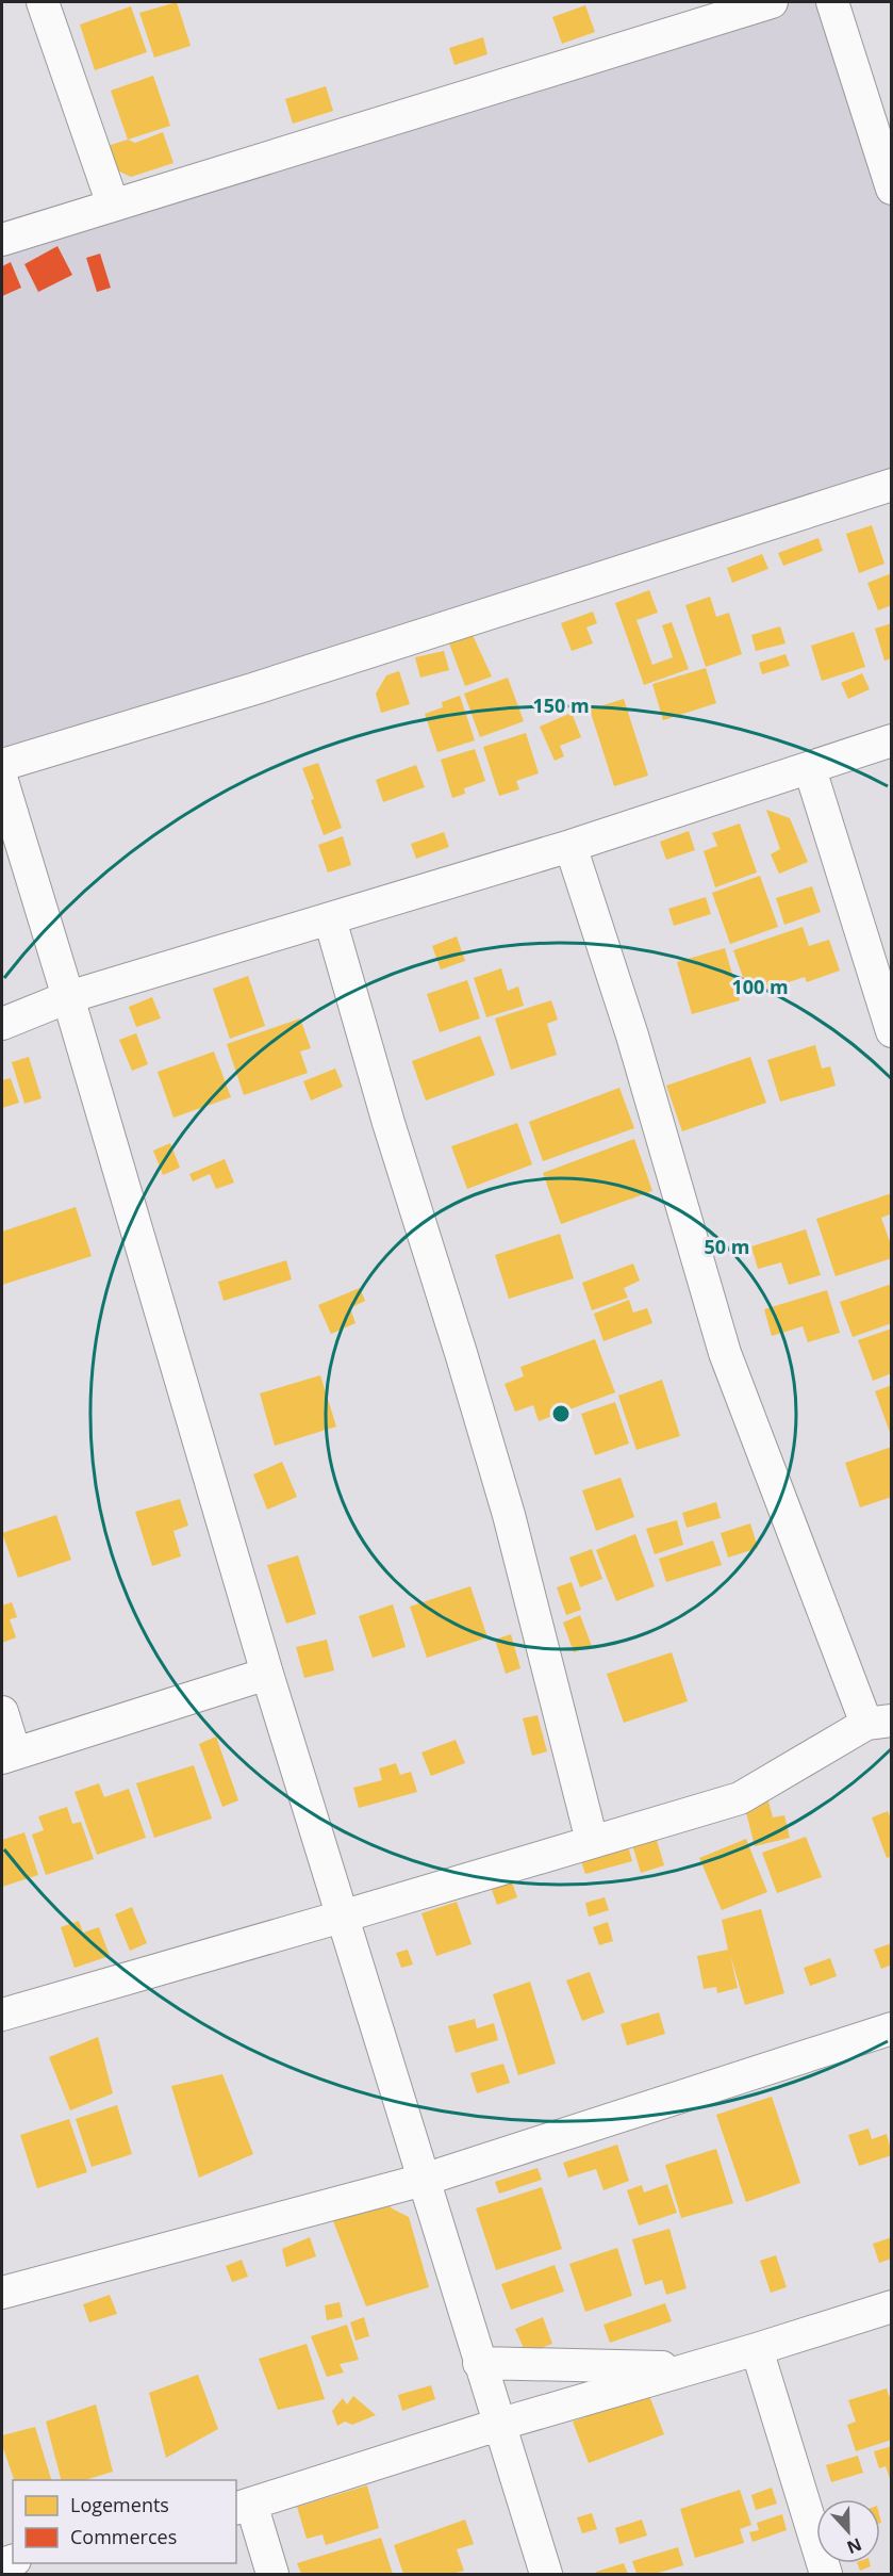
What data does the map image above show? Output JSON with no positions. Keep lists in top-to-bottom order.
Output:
{
  "legend": ["Logements", "Commerces"],
  "north": "bottom",
  "rings": ["150 m", "100 m", "50 m"]
}
